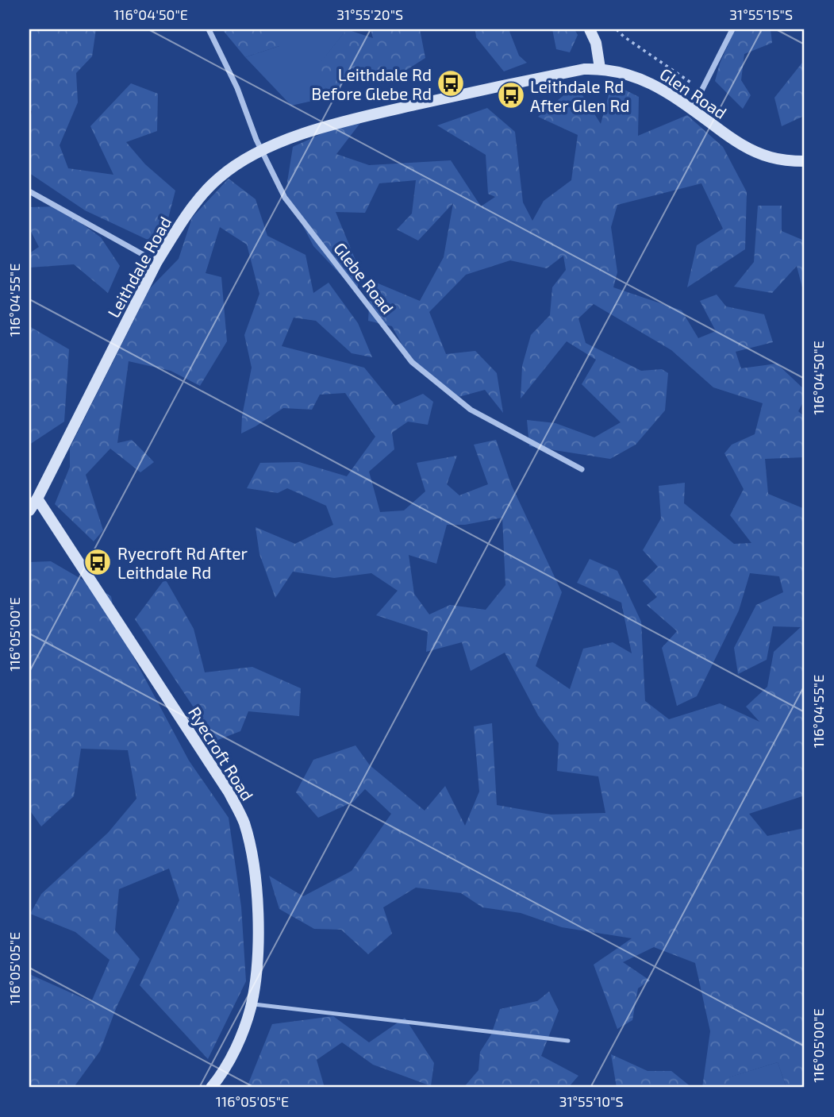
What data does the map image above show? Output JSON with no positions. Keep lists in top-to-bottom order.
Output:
{
  "streets": {
    "street": [
      "Glen Road",
      "Leithdale Road",
      "Glebe Road",
      "Ryecroft Road"
    ]
  },
  "crossings": [
    ["Glen Road", "Leithdale Road"],
    ["Leithdale Road", "Glebe Road"],
    ["Leithdale Road", "Ryecroft Road"]
  ],
  "places": {
    "bus stop": ["Leithdale Rd Before Glebe Rd", "Leithdale Rd After Glen Rd", "Ryecroft Rd After Leithdale Rd"]
  },
  "coordinates": [
    "116°04'50\"E",
    "31°55'20\"S",
    "31°55'15\"S",
    "116°04'55\"E",
    "116°05'00\"E",
    "116°05'05\"E",
    "31°55'10\"S"
  ]
}
